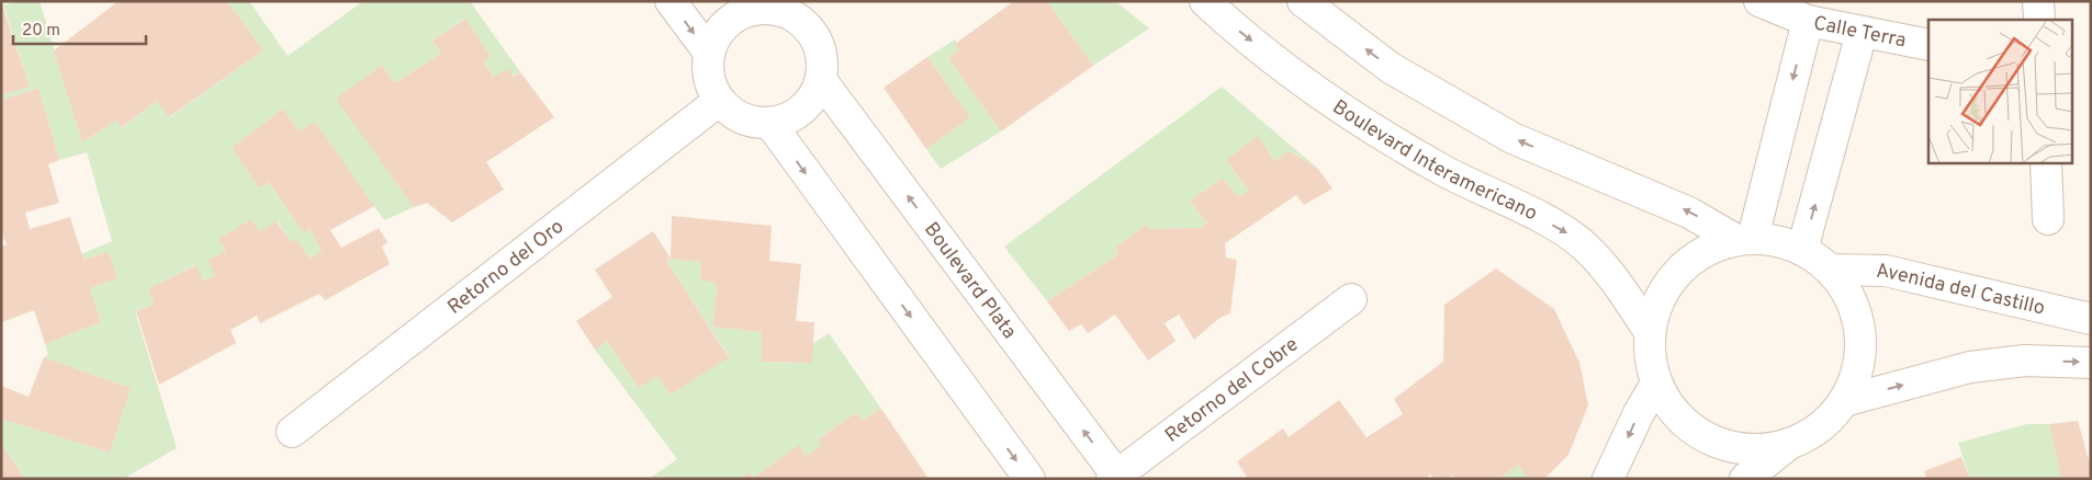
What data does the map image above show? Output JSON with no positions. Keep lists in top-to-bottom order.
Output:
{
  "streets": {
    "street": [
      "Calle Terra",
      "Boulevard Interamericano",
      "Retorno del Oro",
      "Boulevard Plata",
      "Avenida del Castillo",
      "Retorno del Cobre"
    ]
  },
  "crossings": [
    ["Retorno del Oro", "Boulevard Plata"],
    ["Boulevard Plata", "Retorno del Cobre"]
  ],
  "scale_bar": "20 m"
}
